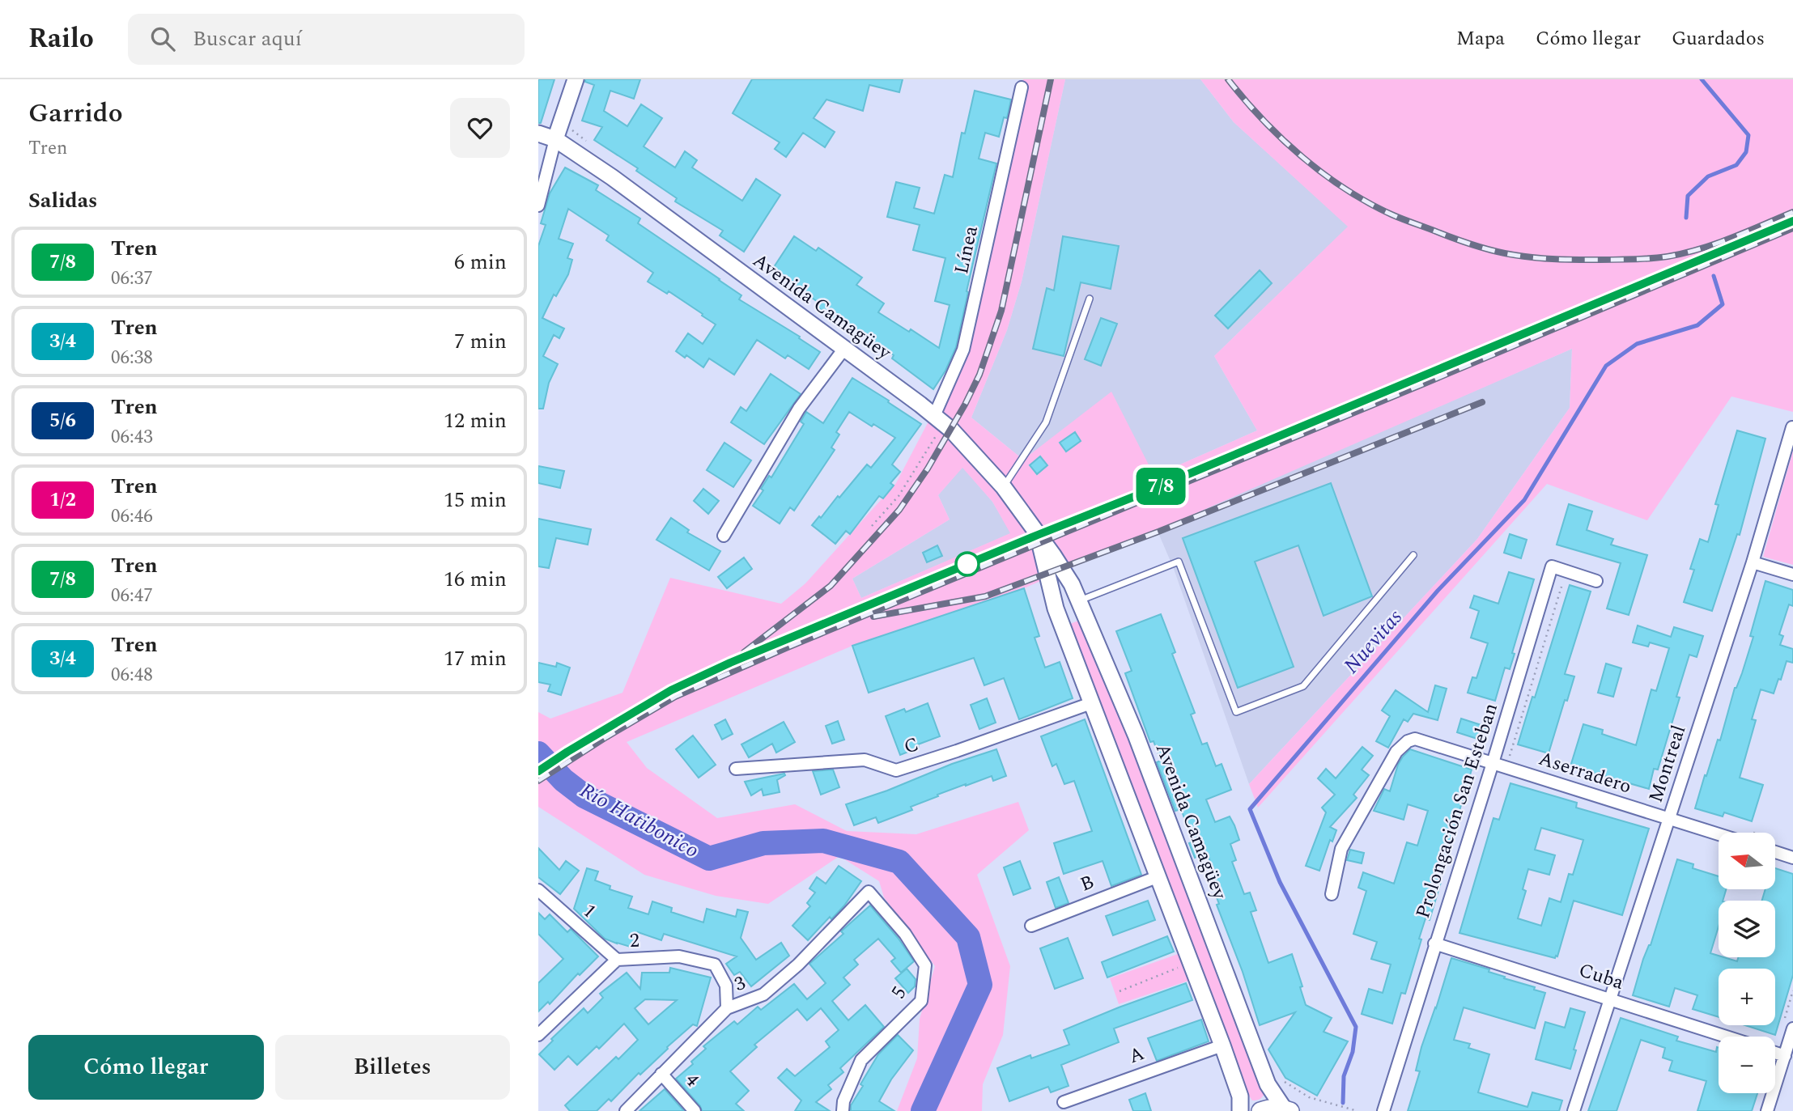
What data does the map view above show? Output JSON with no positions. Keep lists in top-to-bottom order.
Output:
{
  "streets": {
    "main road": ["Avenida Camagüey"],
    "street": [
      "Línea",
      "C",
      "Montreal",
      "Aserradero",
      "Prolongación San Esteban",
      "B",
      "1",
      "2",
      "Cuba",
      "3",
      "5",
      "A",
      "4"
    ]
  },
  "crossings": [
    ["Línea", "Avenida Camagüey"],
    ["Avenida Camagüey", "C"],
    ["Avenida Camagüey", "B"],
    ["Avenida Camagüey", "A"],
    ["Montreal", "Aserradero"],
    ["Montreal", "Cuba"],
    ["Aserradero", "Prolongación San Esteban"],
    ["Prolongación San Esteban", "Cuba"],
    ["1", "2"],
    ["2", "3"],
    ["3", "5"],
    ["3", "4"]
  ],
  "water": ["Nuevitas", "Río Hatibonico"],
  "north": "left",
  "page": {
    "header": "Railo",
    "search": "Buscar aquí",
    "nav": ["Mapa", "Cómo llegar", "Guardados"],
    "heading": [
      ["Garrido", "Tren"],
      "Salidas"
    ],
    "on_map": "7/8",
    "list": [
      {
        "mark": "7/8",
        "name": "Tren",
        "note": "06:37",
        "value": "6 min"
      },
      {
        "mark": "3/4",
        "name": "Tren",
        "note": "06:38",
        "value": "7 min"
      },
      {
        "mark": "5/6",
        "name": "Tren",
        "note": "06:43",
        "value": "12 min"
      },
      {
        "mark": "1/2",
        "name": "Tren",
        "note": "06:46",
        "value": "15 min"
      },
      {
        "mark": "7/8",
        "name": "Tren",
        "note": "06:47",
        "value": "16 min"
      },
      {
        "mark": "3/4",
        "name": "Tren",
        "note": "06:48",
        "value": "17 min"
      }
    ],
    "map_buttons": ["+", "−"],
    "buttons": ["Cómo llegar", "Billetes"]
  }
}
